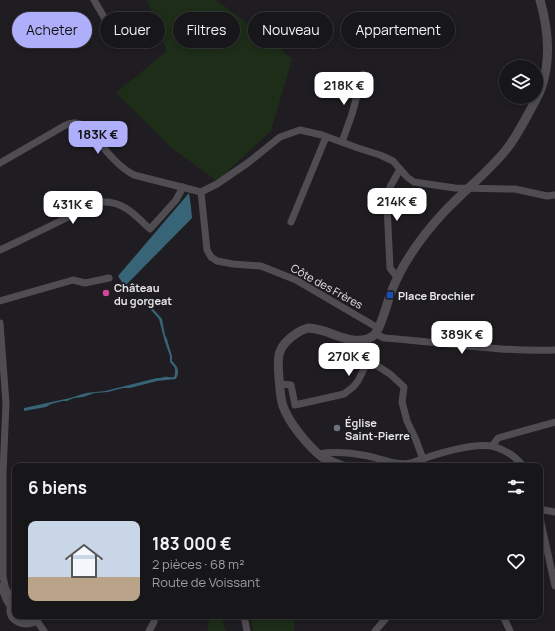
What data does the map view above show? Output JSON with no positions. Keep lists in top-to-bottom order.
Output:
{
  "streets": {
    "street": ["Côte des Frères"]
  },
  "places": {
    "other": ["Château du gorgeat", "Église Saint-Pierre"],
    "transit": ["Place Brochier"]
  },
  "page": {
    "chip": [
      "Acheter",
      "Louer",
      "Filtres",
      "Nouveau",
      "Appartement"
    ],
    "price": [
      "218K €",
      "183K €",
      "214K €",
      "431K €",
      "389K €",
      "270K €"
    ],
    "heading": "6 biens",
    "list": [
      {
        "name": "183 000 €",
        "note": "2 pièces · 68 m² · Route de Voissant"
      }
    ]
  }
}
